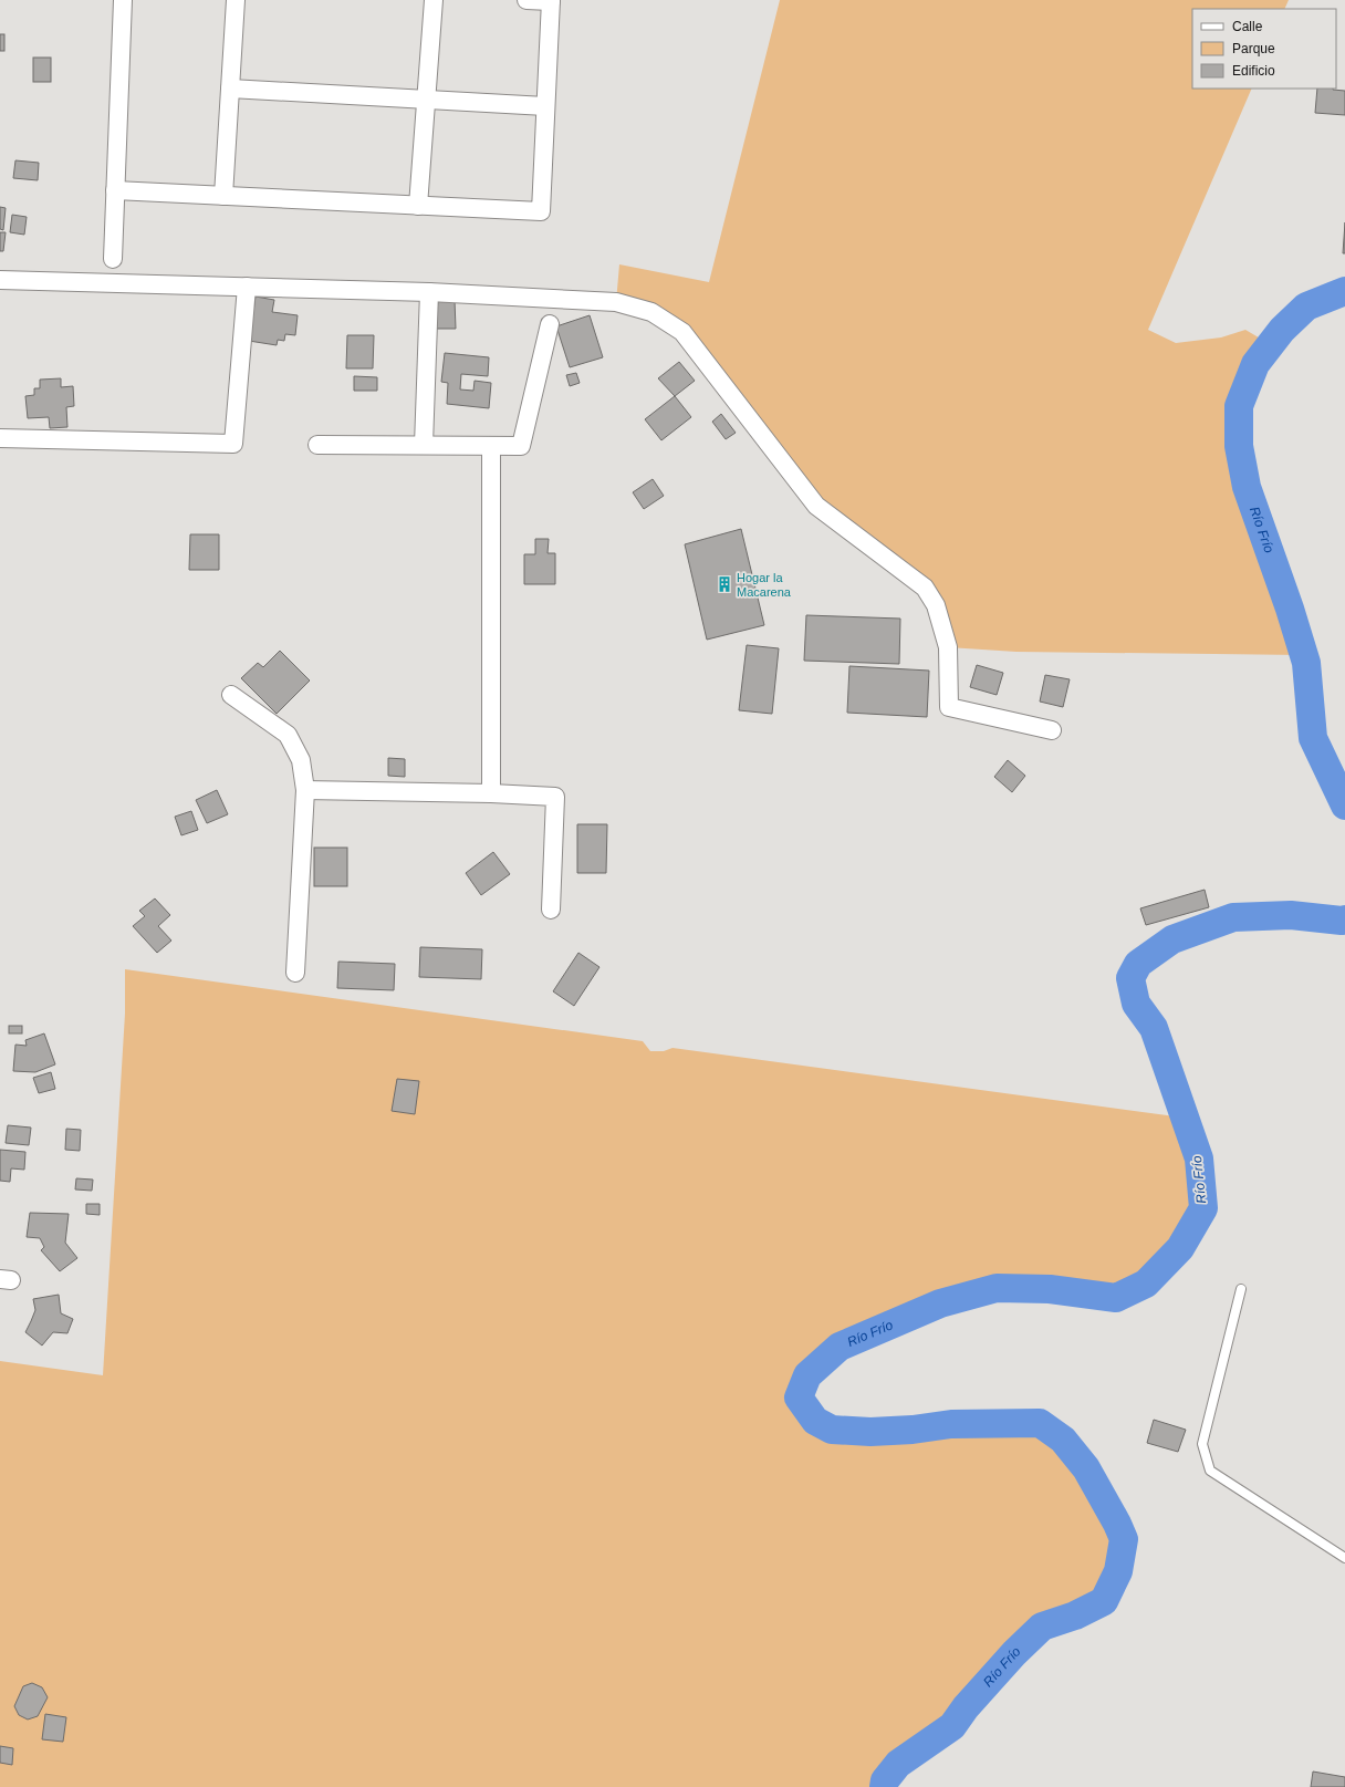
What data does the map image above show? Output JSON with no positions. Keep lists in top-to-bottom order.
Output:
{
  "water": ["Río Frío"],
  "places": {
    "building": ["Hogar la Macarena"]
  },
  "legend": ["Calle", "Parque", "Edificio"]
}
